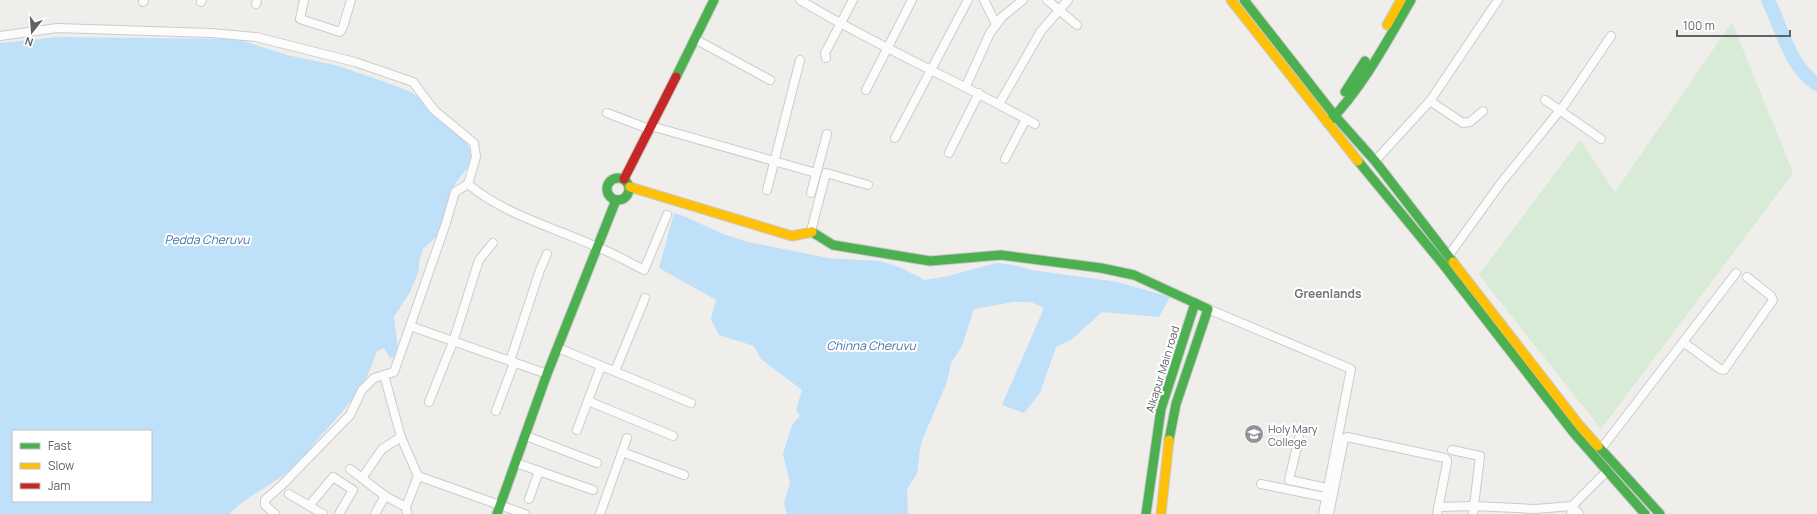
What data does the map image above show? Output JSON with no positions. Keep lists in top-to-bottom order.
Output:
{
  "streets": {
    "street": ["Alkapur Main road"]
  },
  "districts": ["Greenlands"],
  "water": ["Pedda Cheruvu", "Chinna Cheruvu"],
  "places": {
    "school or university": ["Holy Mary College"]
  },
  "legend": ["Fast", "Slow", "Jam"],
  "scale_bar": "100 m",
  "north": "bottom"
}
